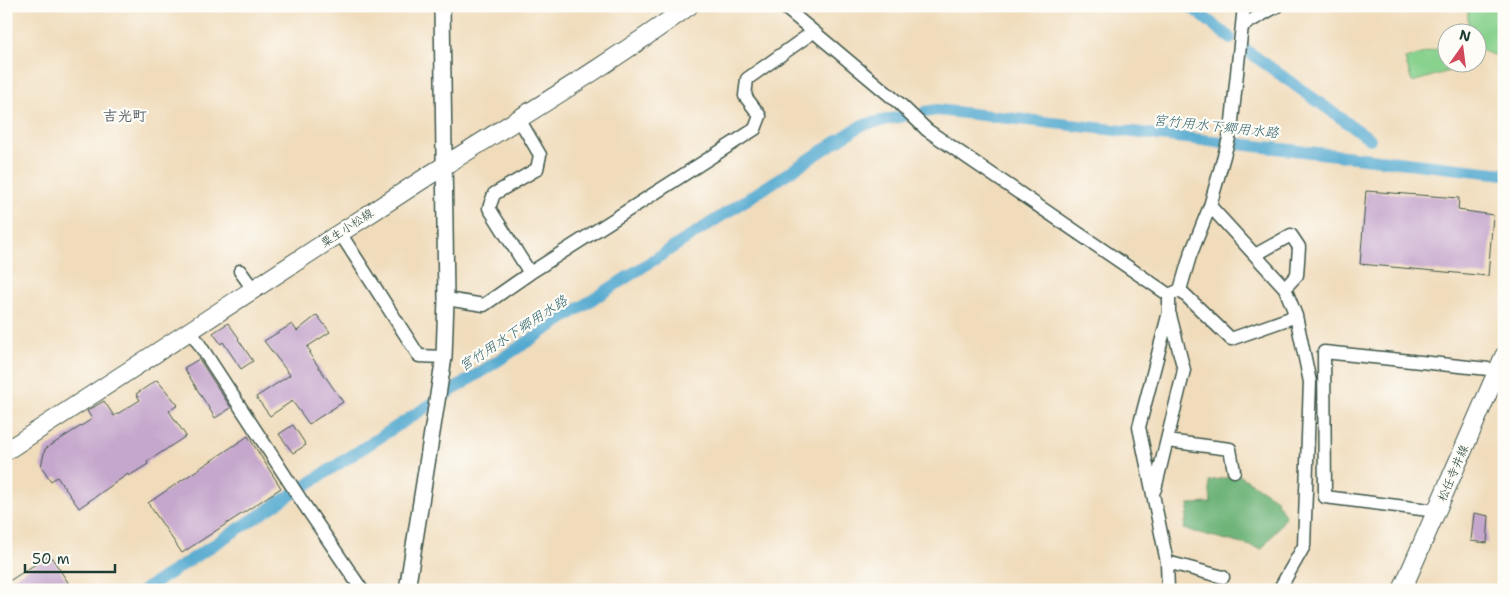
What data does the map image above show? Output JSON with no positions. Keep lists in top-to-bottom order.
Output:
{
  "streets": {
    "main road": ["粟生小松線", "松任寺井線"]
  },
  "districts": ["吉光町"],
  "water": ["宮竹用水下郷用水路"],
  "scale_bar": "50 m",
  "north": "top"
}
